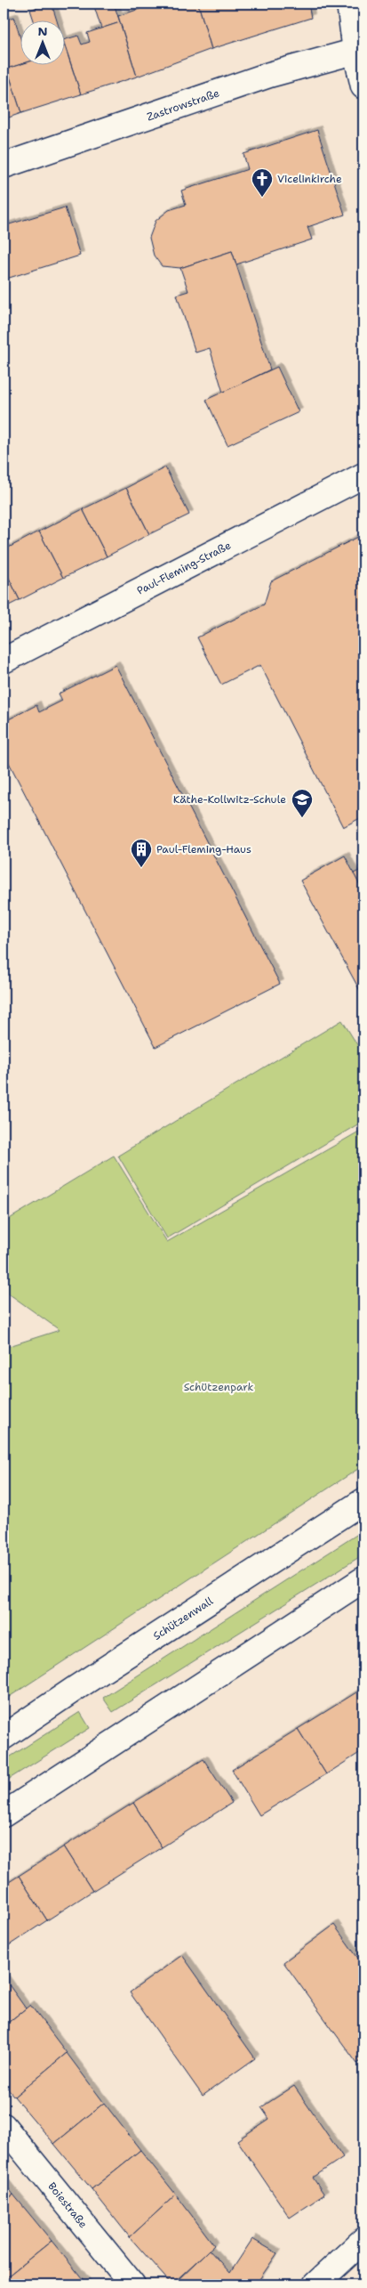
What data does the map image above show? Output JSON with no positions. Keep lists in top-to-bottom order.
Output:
{
  "streets": {
    "street": [
      "Zastrowstraße",
      "Paul-Fleming-Straße",
      "Schützenwall",
      "Boiestraße"
    ]
  },
  "parks": ["Schützenpark"],
  "places": {
    "church": ["Vicelinkirche"],
    "school or university": ["Käthe-Kollwitz-Schule"],
    "building": ["Paul-Fleming-Haus"]
  },
  "north": "top"
}
